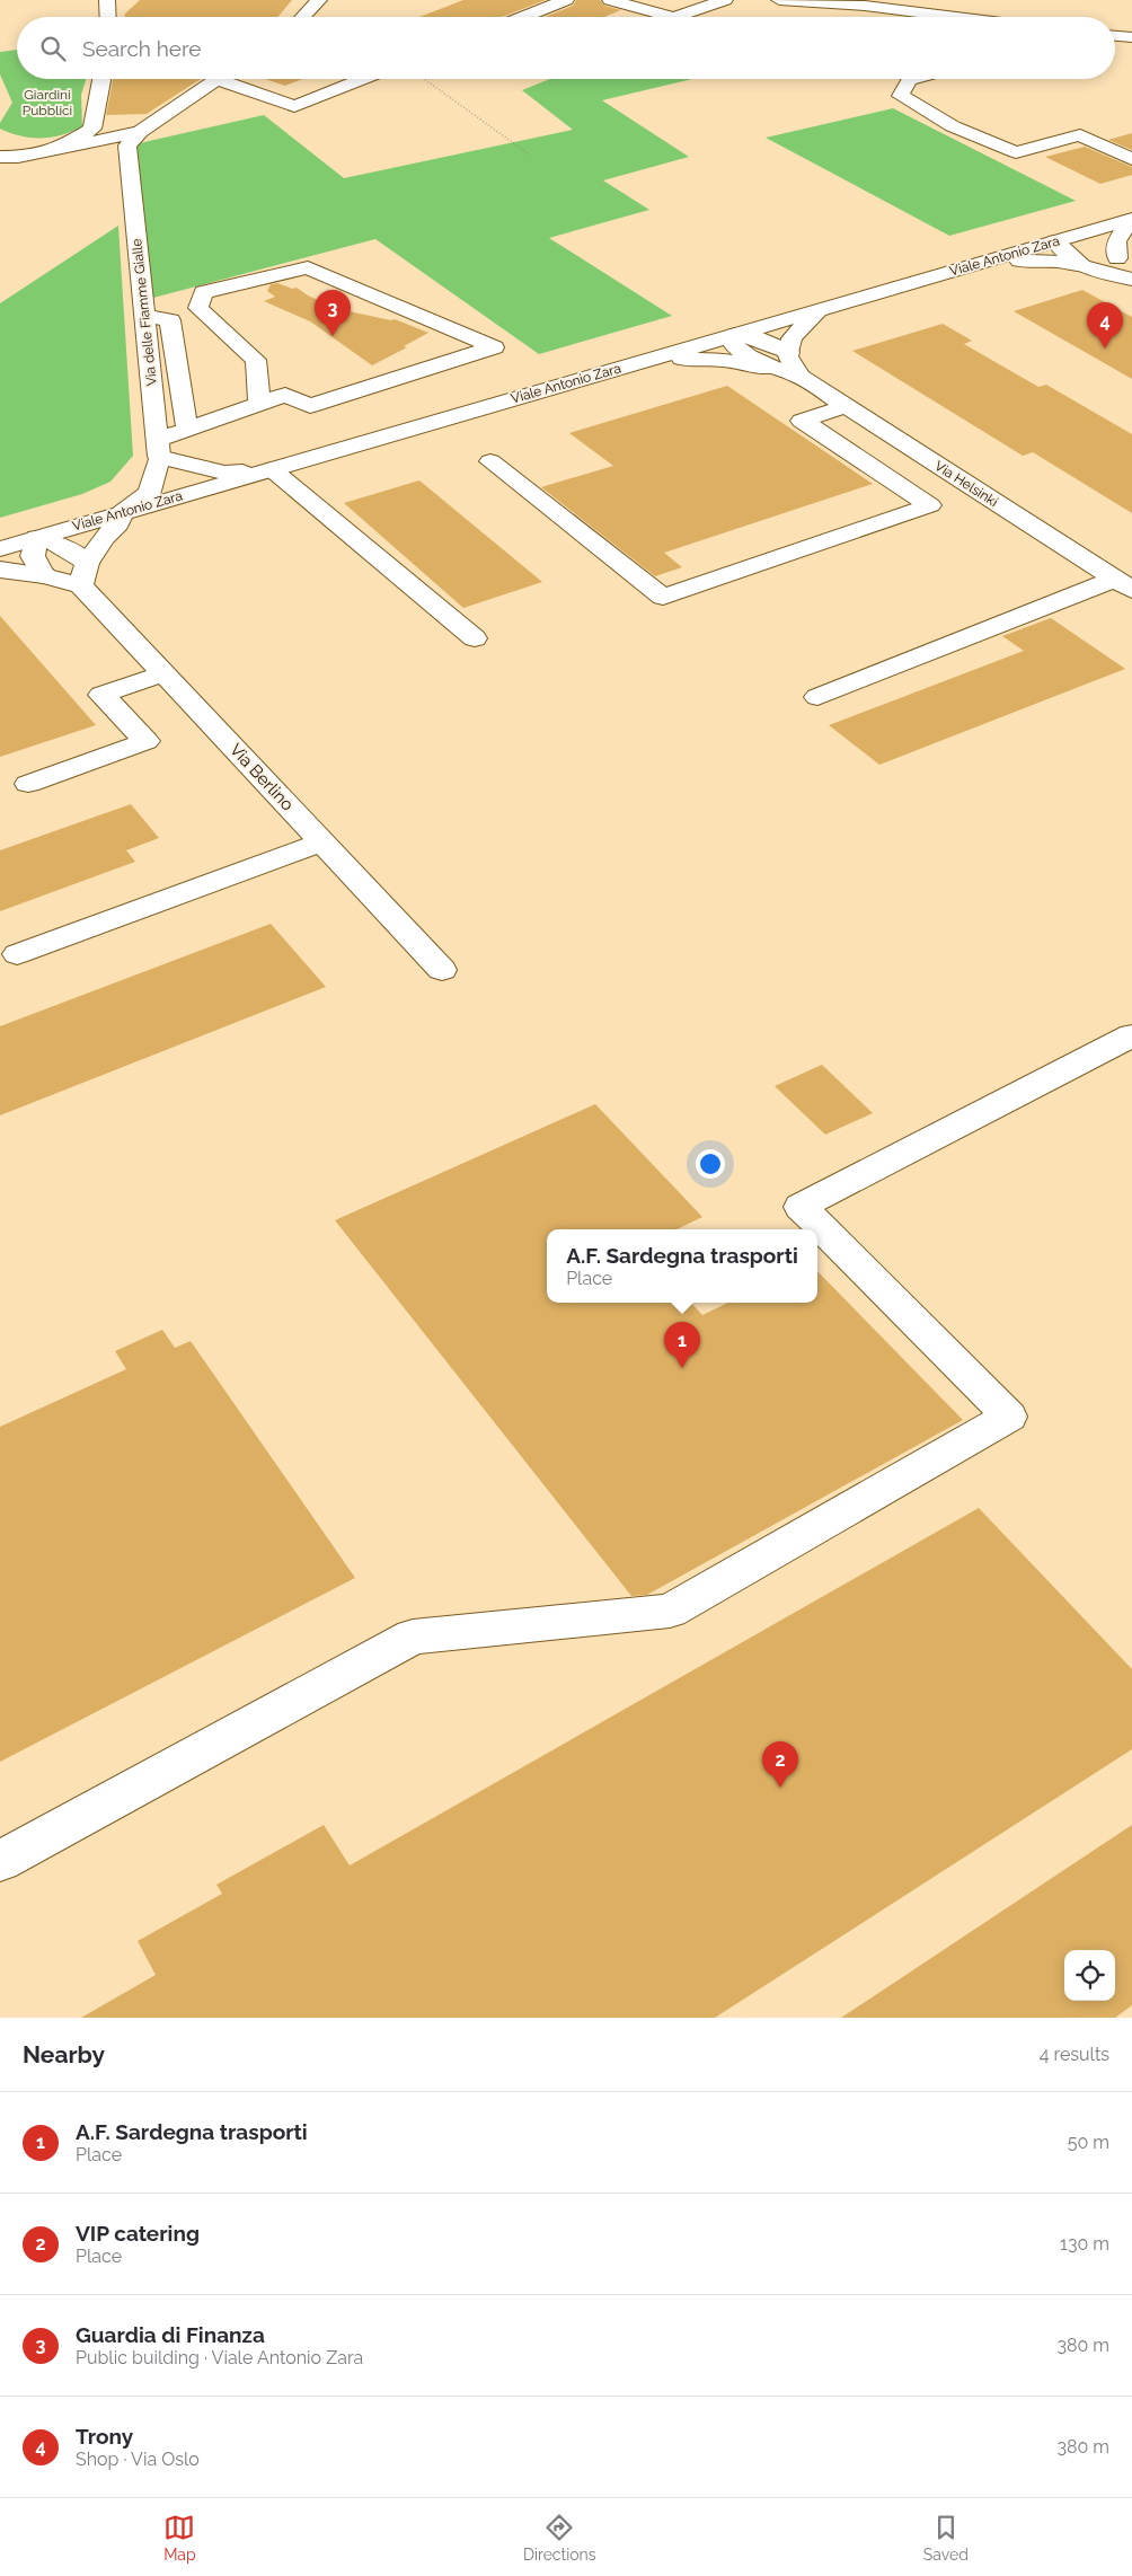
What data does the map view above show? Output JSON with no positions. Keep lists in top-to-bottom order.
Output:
{
  "streets": {
    "street": [
      "Viale Antonio Zara",
      "Via delle Fiamme Gialle",
      "Via Helsinki",
      "Via Berlino"
    ]
  },
  "crossings": [
    ["Viale Antonio Zara", "Via delle Fiamme Gialle"],
    ["Viale Antonio Zara", "Via Helsinki"],
    ["Viale Antonio Zara", "Via Berlino"]
  ],
  "parks": ["Giardini Pubblici"],
  "page": {
    "search": "Search here",
    "pins": [
      "3",
      "4",
      "1",
      "2"
    ],
    "popup": ["A.F. Sardegna trasporti", "Place"],
    "heading": ["Nearby", "4 results"],
    "list": [
      {
        "mark": "1",
        "name": "A.F. Sardegna trasporti",
        "note": "Place",
        "value": "50 m"
      },
      {
        "mark": "2",
        "name": "VIP catering",
        "note": "Place",
        "value": "130 m"
      },
      {
        "mark": "3",
        "name": "Guardia di Finanza",
        "note": "Public building · Viale Antonio Zara",
        "value": "380 m"
      },
      {
        "mark": "4",
        "name": "Trony",
        "note": "Shop · Via Oslo",
        "value": "380 m"
      }
    ],
    "nav": ["Map", "Directions", "Saved"]
  }
}
